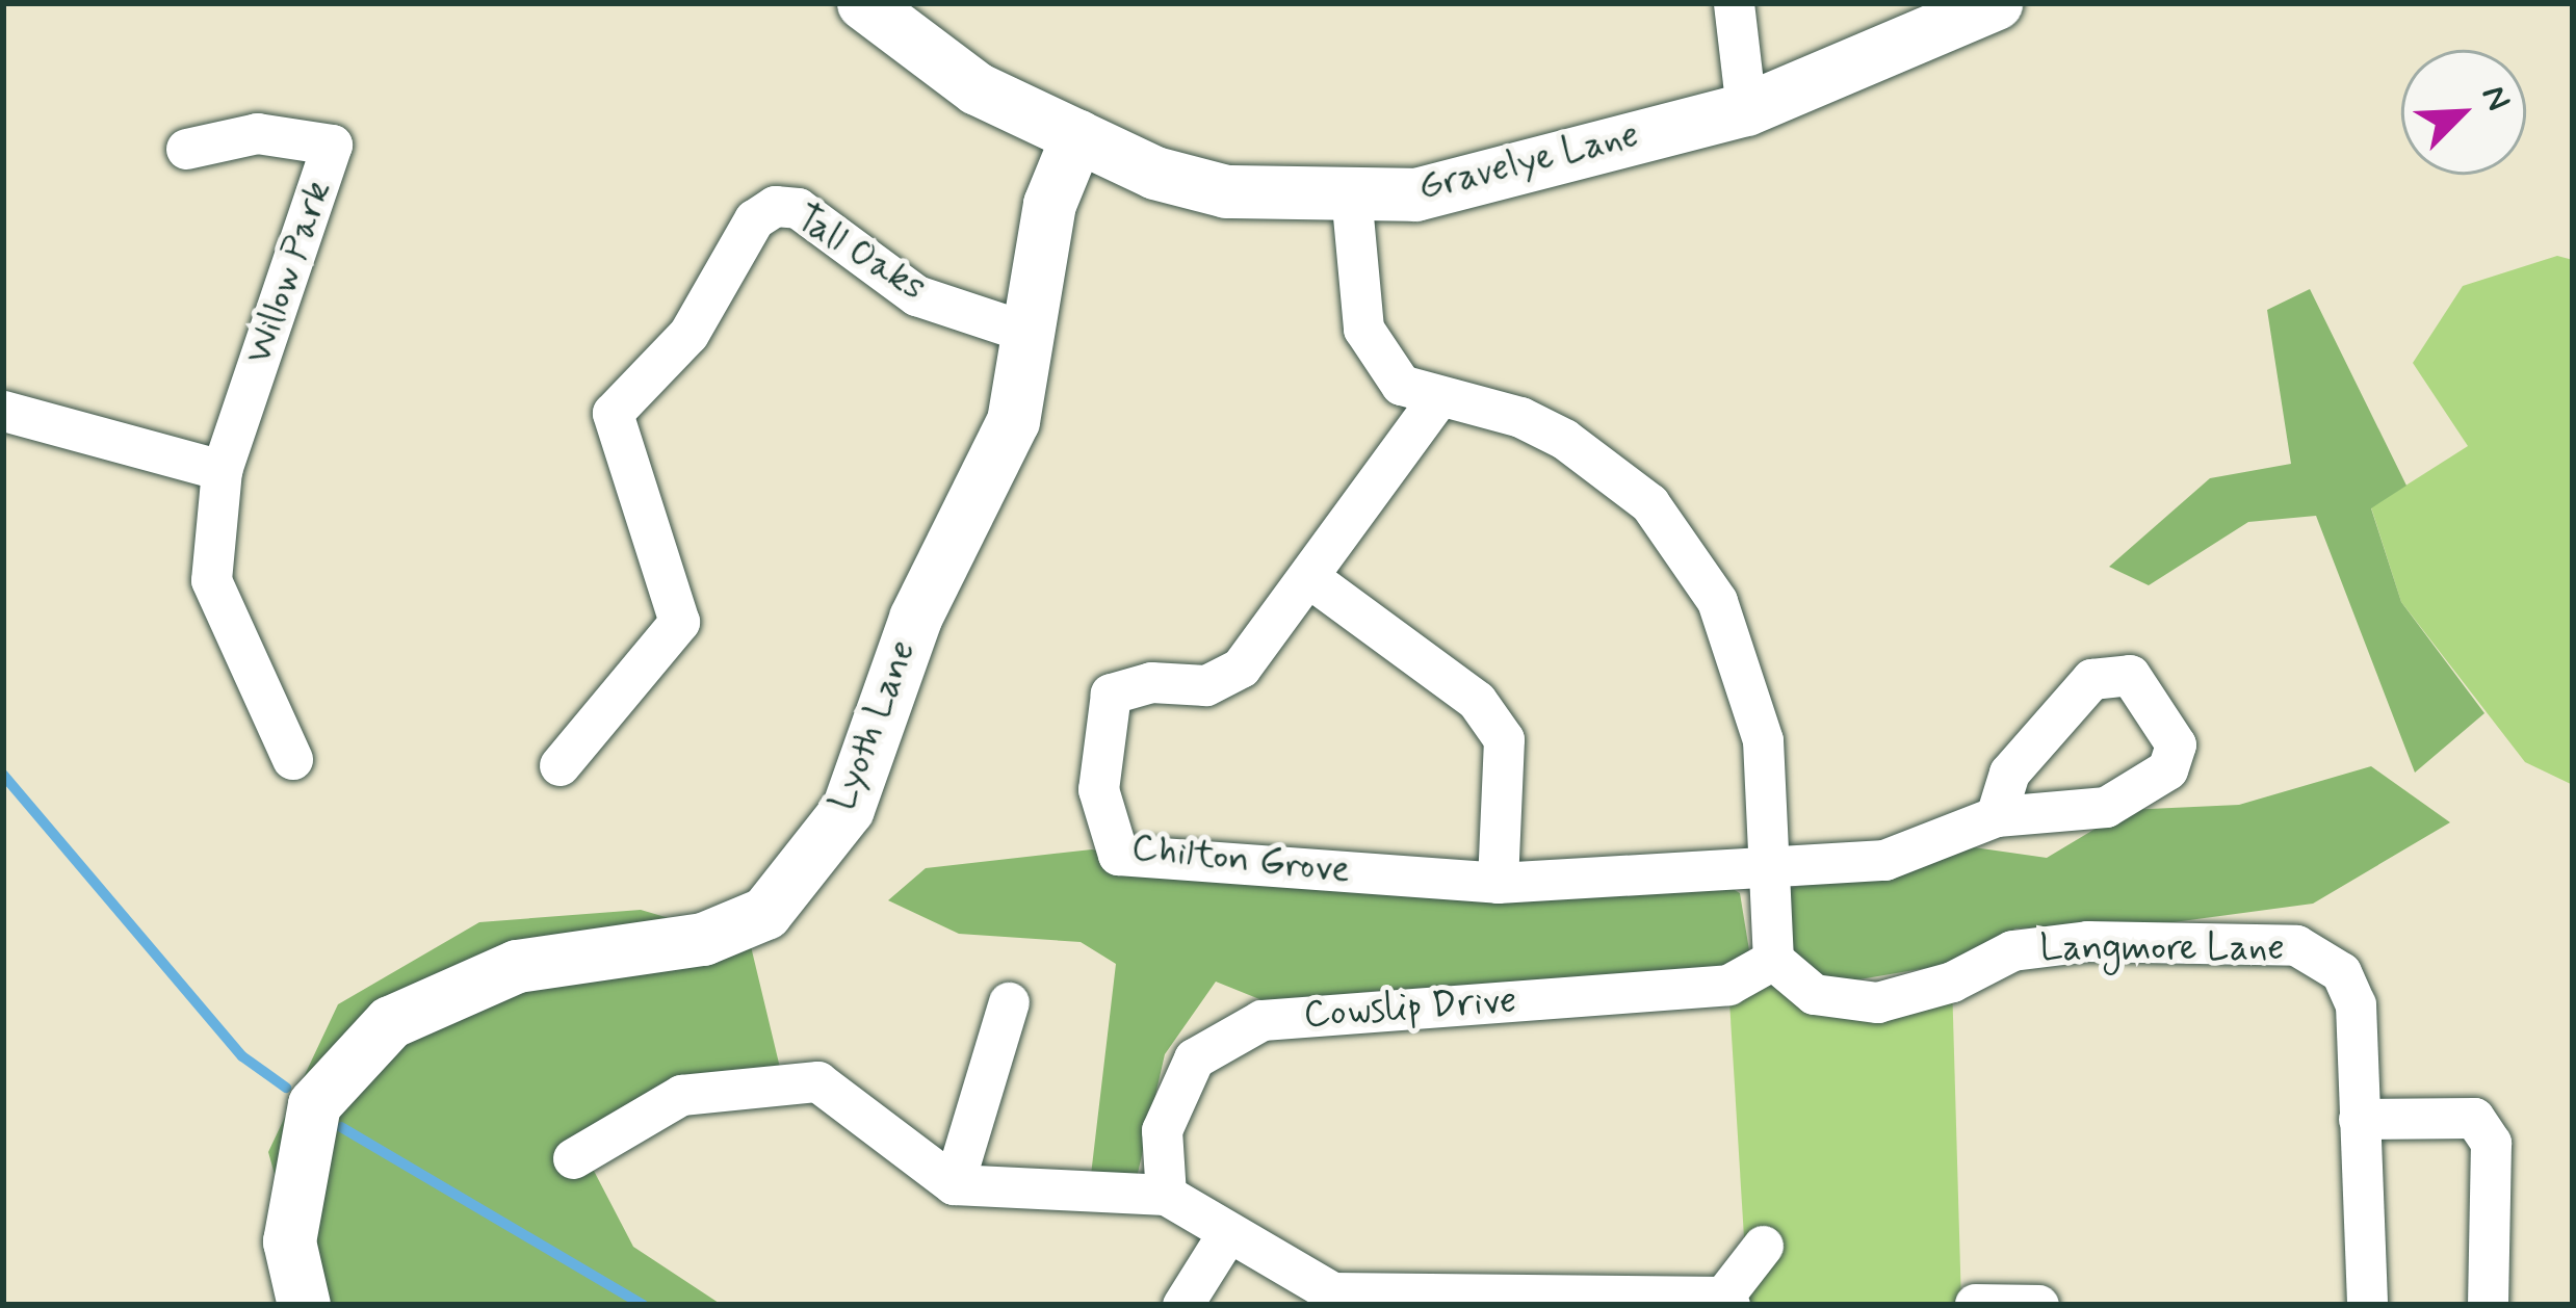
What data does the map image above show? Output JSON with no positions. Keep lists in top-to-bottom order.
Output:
{
  "streets": {
    "street": [
      "Gravelye Lane",
      "Tall Oaks",
      "Willow Park",
      "Lyoth Lane",
      "Chilton Grove",
      "Langmore Lane",
      "Cowslip Drive"
    ]
  },
  "crossings": [
    ["Gravelye Lane", "Lyoth Lane"],
    ["Tall Oaks", "Lyoth Lane"],
    ["Langmore Lane", "Cowslip Drive"]
  ],
  "north": "top right"
}
